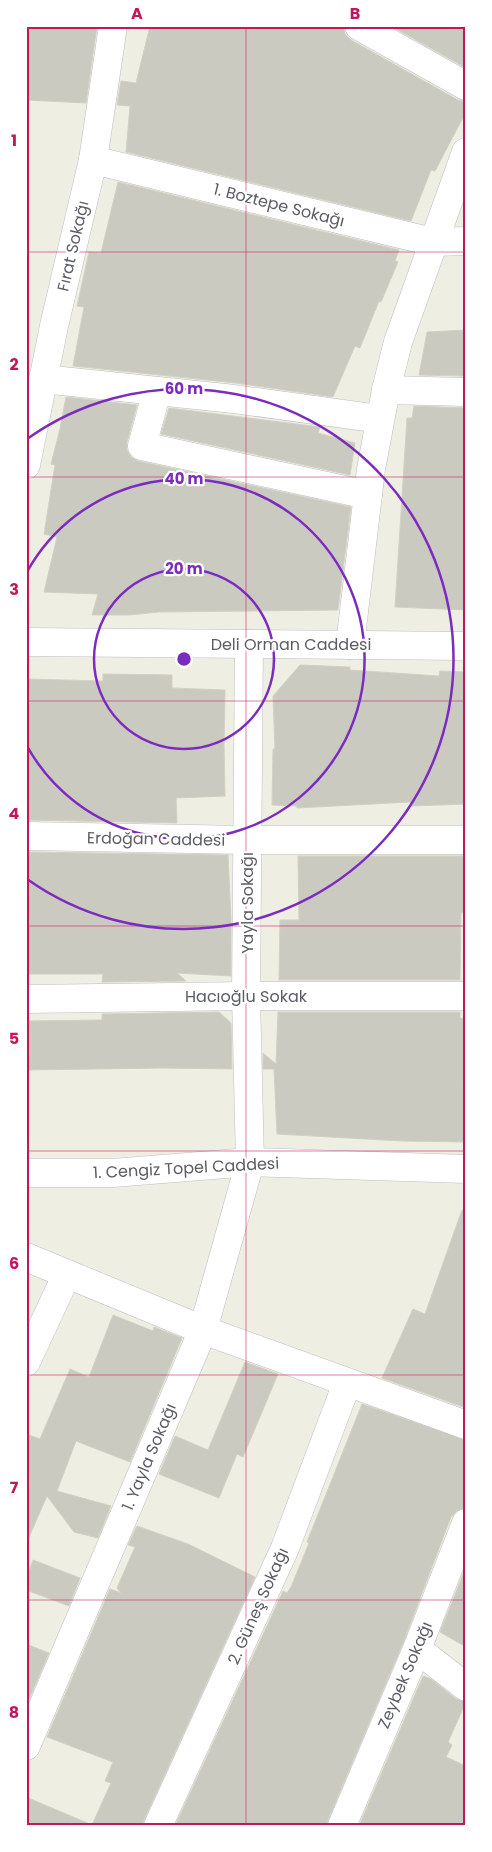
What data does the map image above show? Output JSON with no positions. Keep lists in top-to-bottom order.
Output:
{
  "streets": {
    "street": [
      "1. Boztepe Sokağı",
      "Fırat Sokağı",
      "Deli Orman Caddesi",
      "Erdoğan Caddesi",
      "Yayla Sokağı",
      "Hacıoğlu Sokak",
      "1. Cengiz Topel Caddesi",
      "1. Yayla Sokağı",
      "2. Güneş Sokağı",
      "Zeybek Sokağı"
    ]
  },
  "crossings": [
    ["1. Boztepe Sokağı", "Fırat Sokağı"],
    ["Deli Orman Caddesi", "Yayla Sokağı"],
    ["Erdoğan Caddesi", "Yayla Sokağı"],
    ["Yayla Sokağı", "Hacıoğlu Sokak"],
    ["Yayla Sokağı", "1. Cengiz Topel Caddesi"],
    ["Yayla Sokağı", "1. Yayla Sokağı"],
    ["1. Cengiz Topel Caddesi", "1. Yayla Sokağı"]
  ],
  "grid": {
    "columns": ["A", "B"],
    "rows": [
      "1",
      "2",
      "3",
      "4",
      "5",
      "6",
      "7",
      "8"
    ]
  },
  "rings": ["60 m", "40 m", "20 m"]
}
